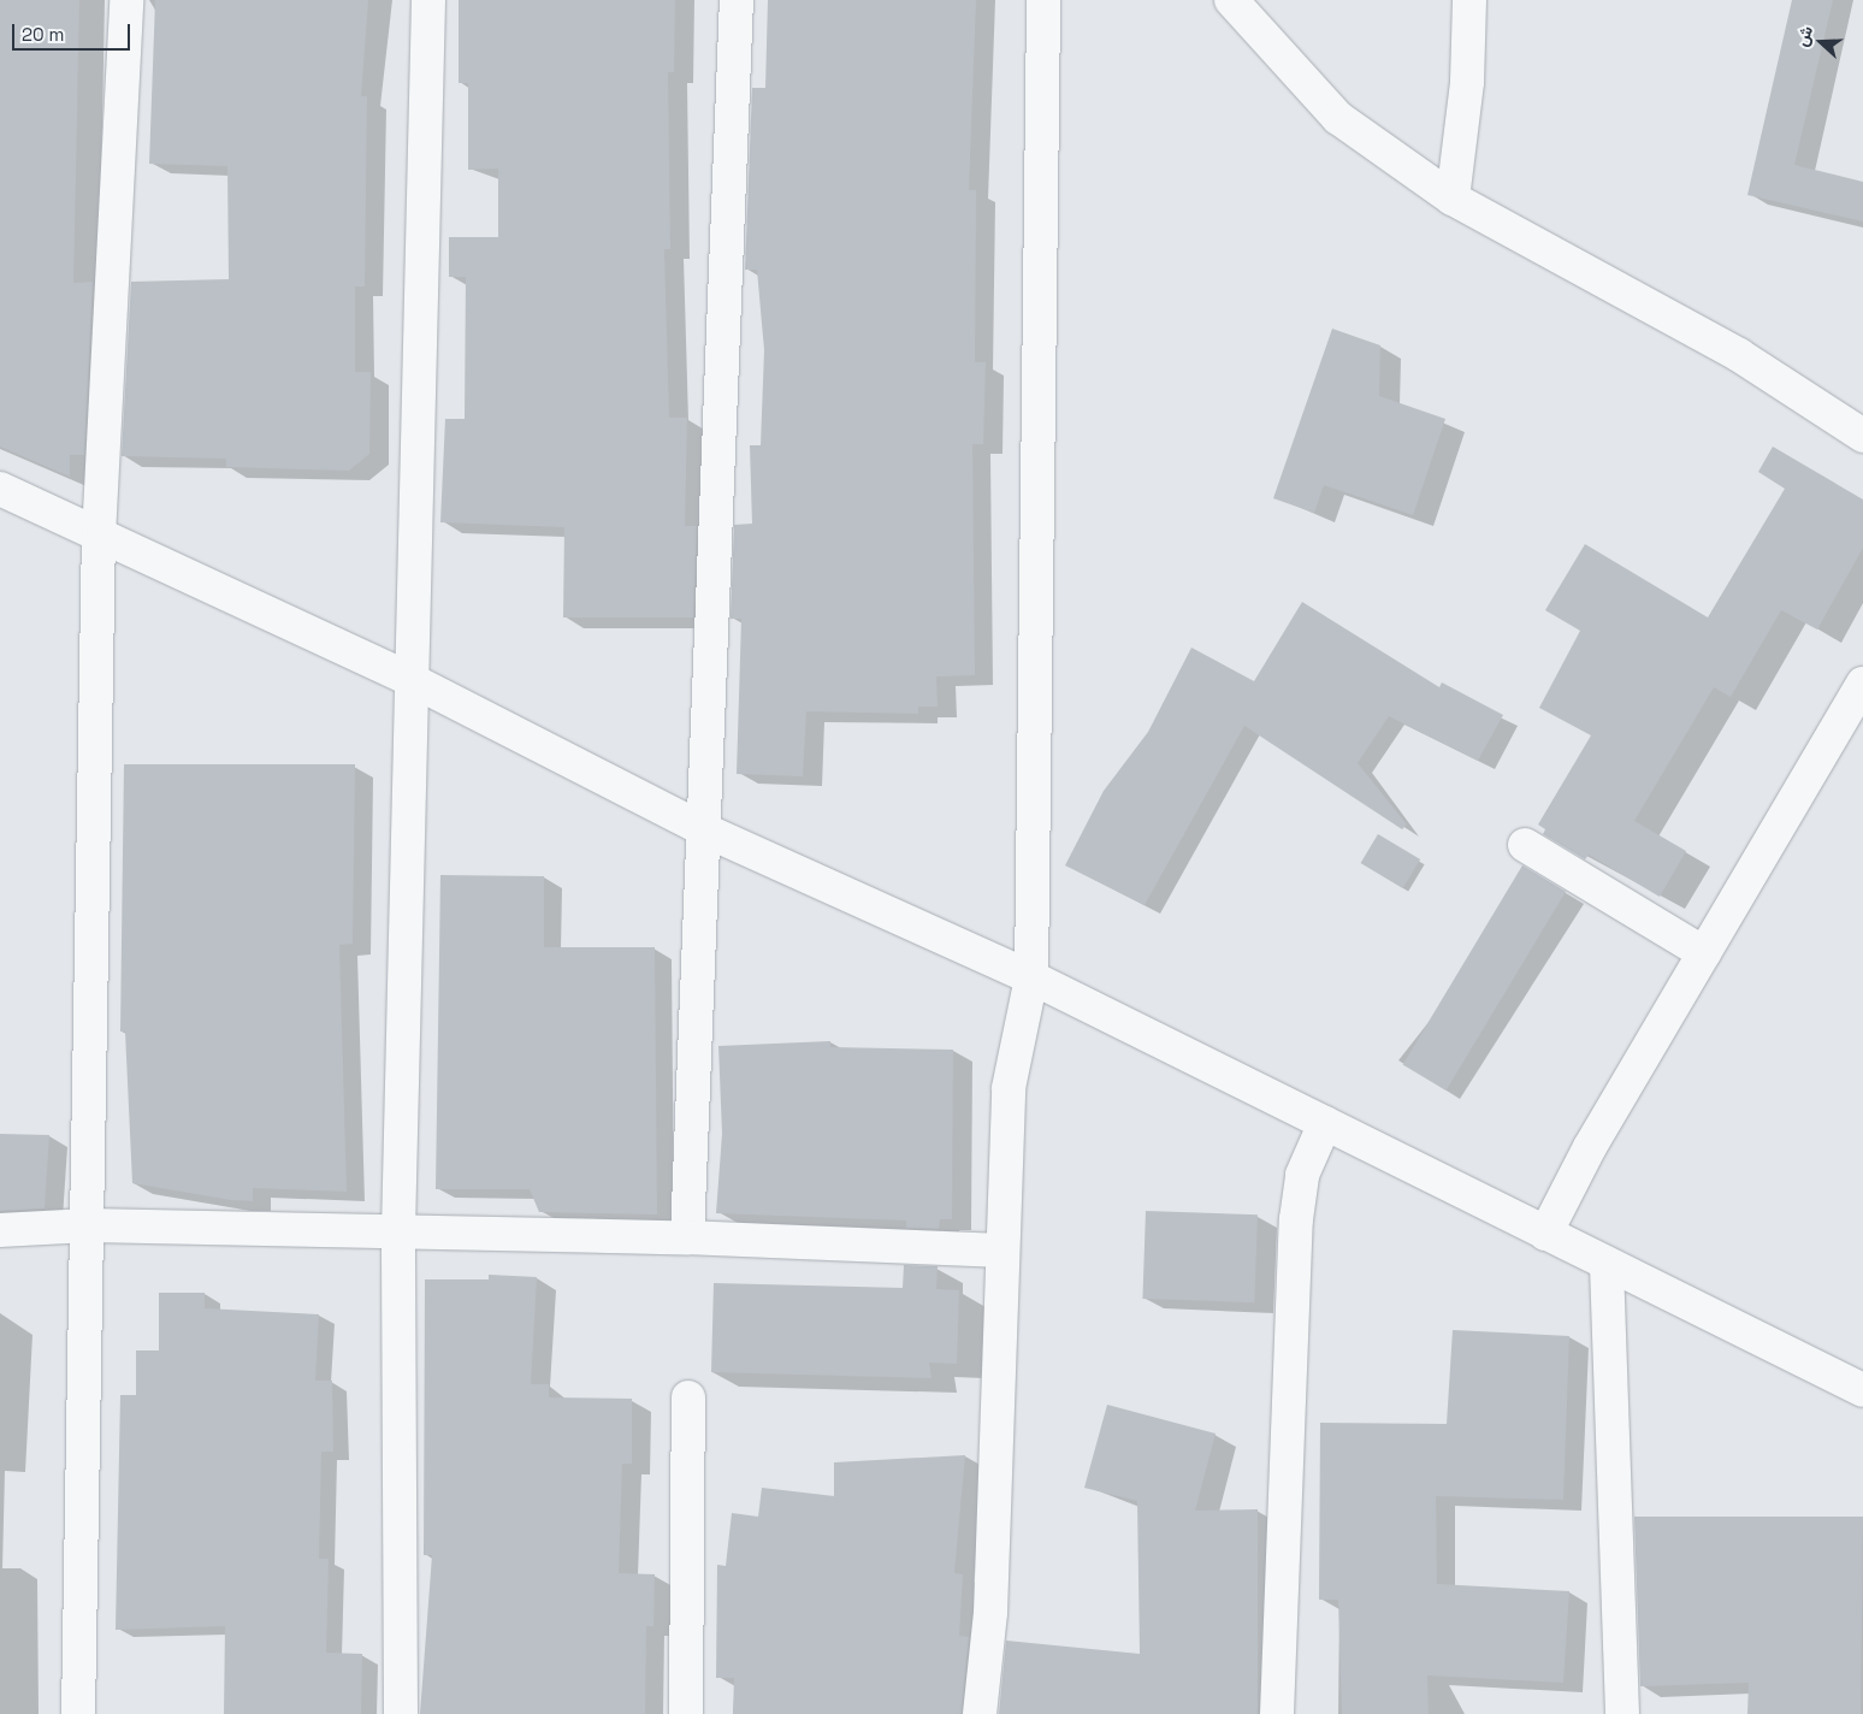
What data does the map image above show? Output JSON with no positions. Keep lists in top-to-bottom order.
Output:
{
  "scale_bar": "20 m",
  "north": "left"
}
